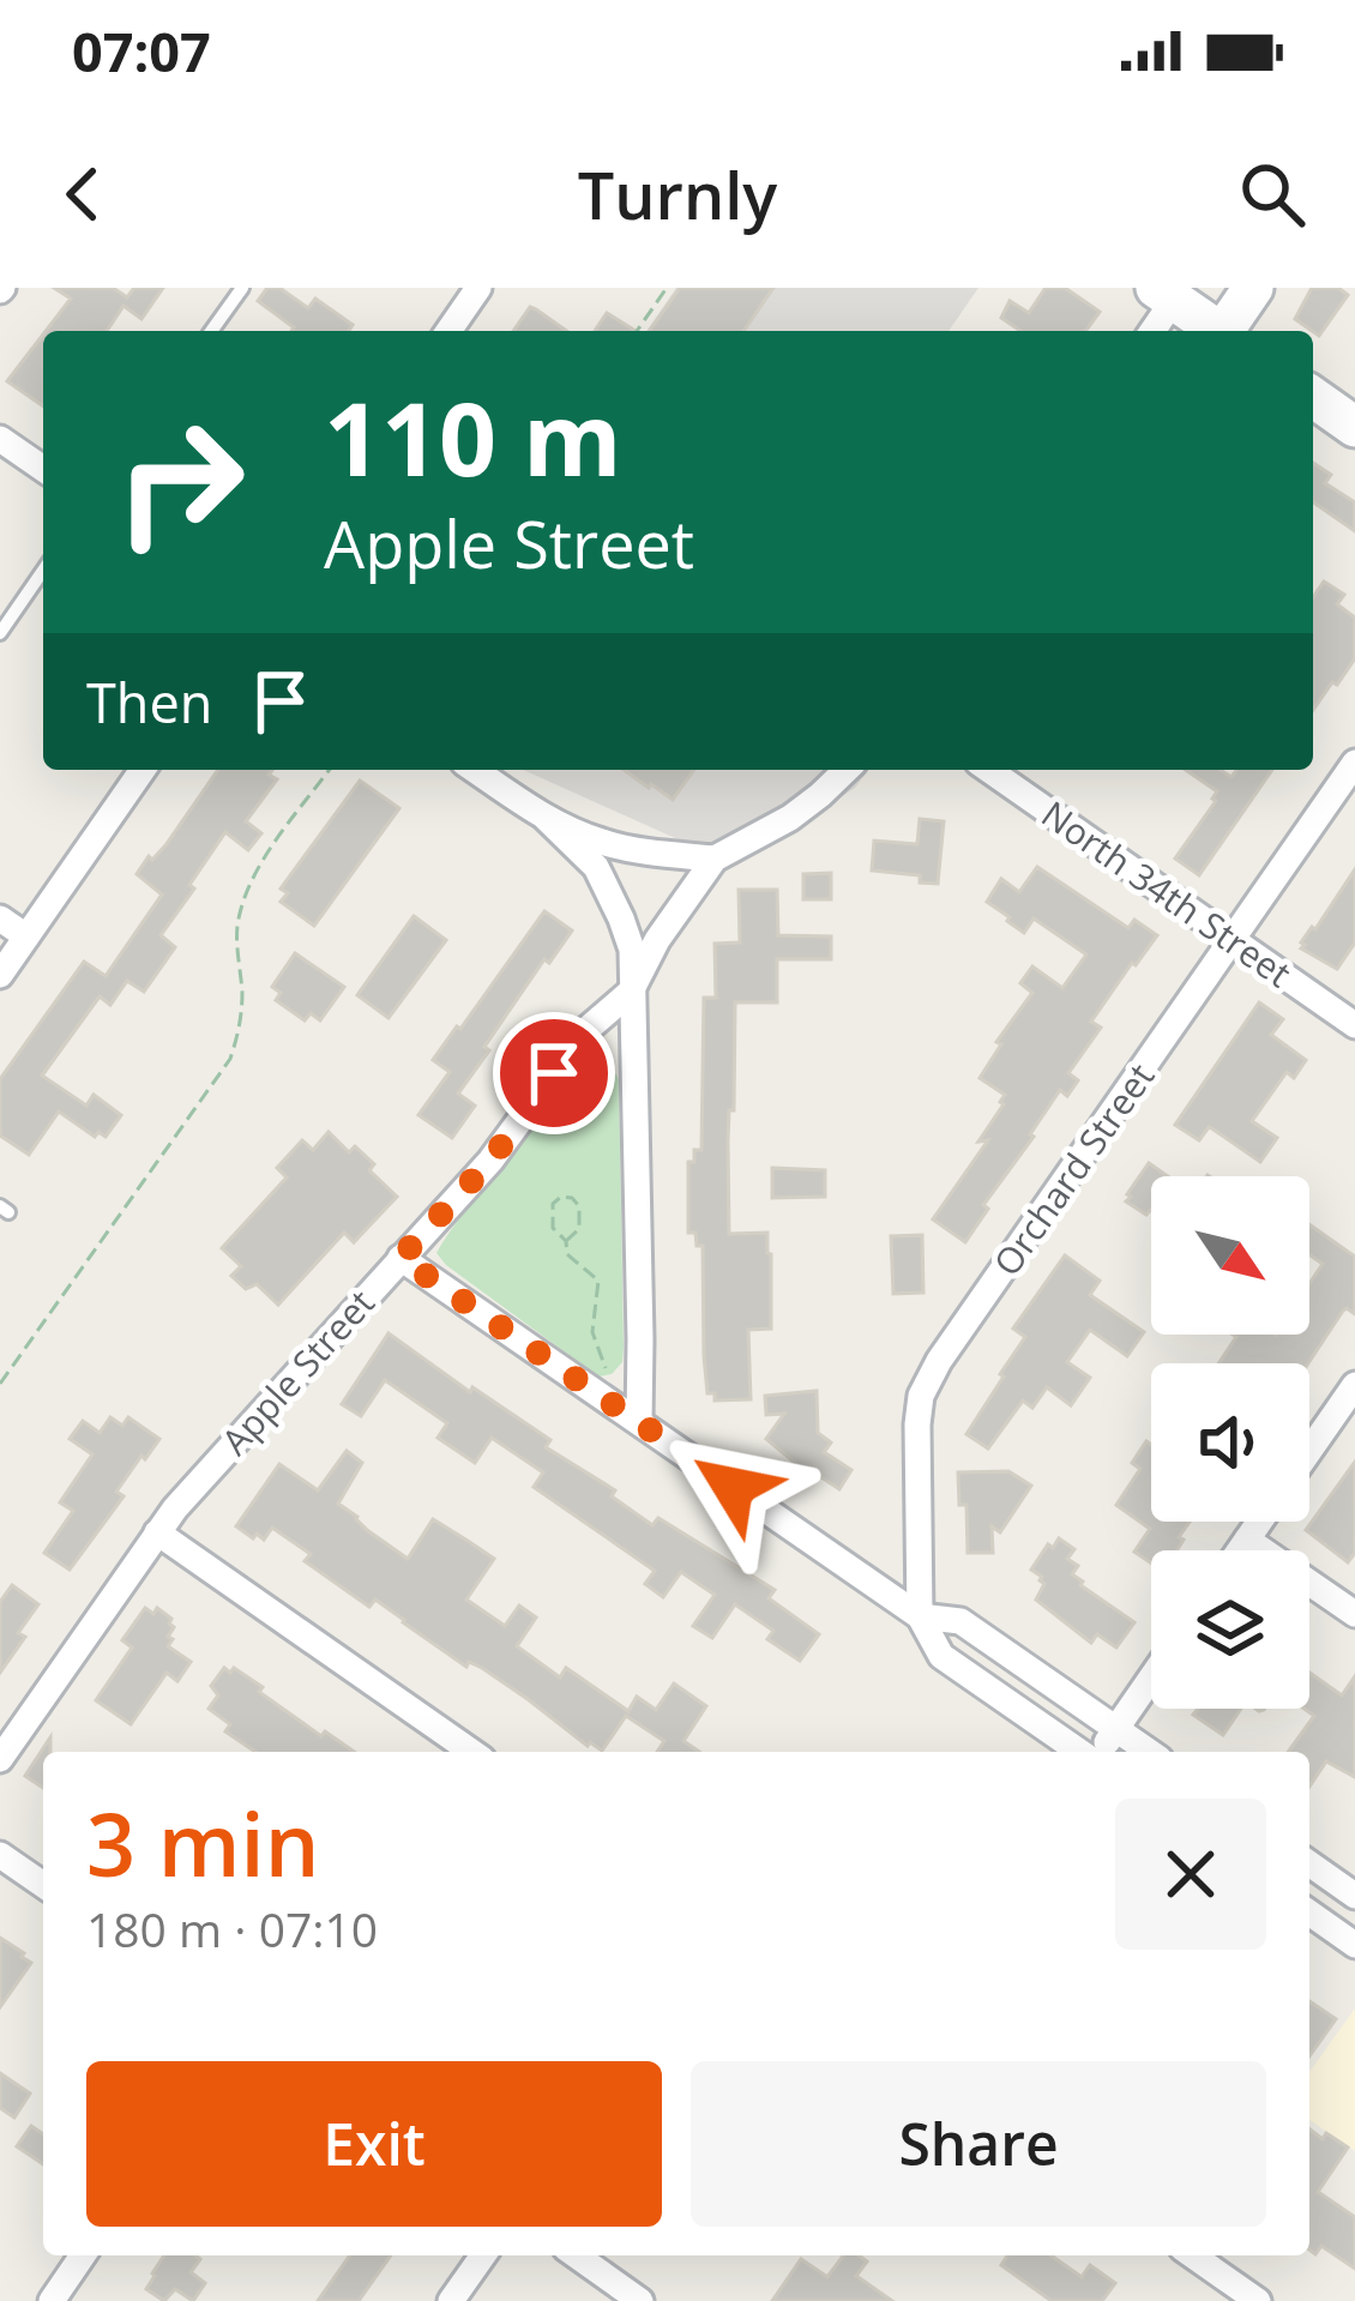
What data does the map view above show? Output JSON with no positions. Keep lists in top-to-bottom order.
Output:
{
  "streets": {
    "street": ["North 34th Street", "Orchard Street", "Apple Street"]
  },
  "crossings": [
    ["North 34th Street", "Orchard Street"]
  ],
  "north": "bottom right",
  "page": {
    "status": "07:07",
    "header": "Turnly",
    "turn": ["110 m", "Apple Street"],
    "then": "Then",
    "heading": ["3 min", "180 m · 07:10"],
    "buttons": ["Exit", "Share"]
  }
}
